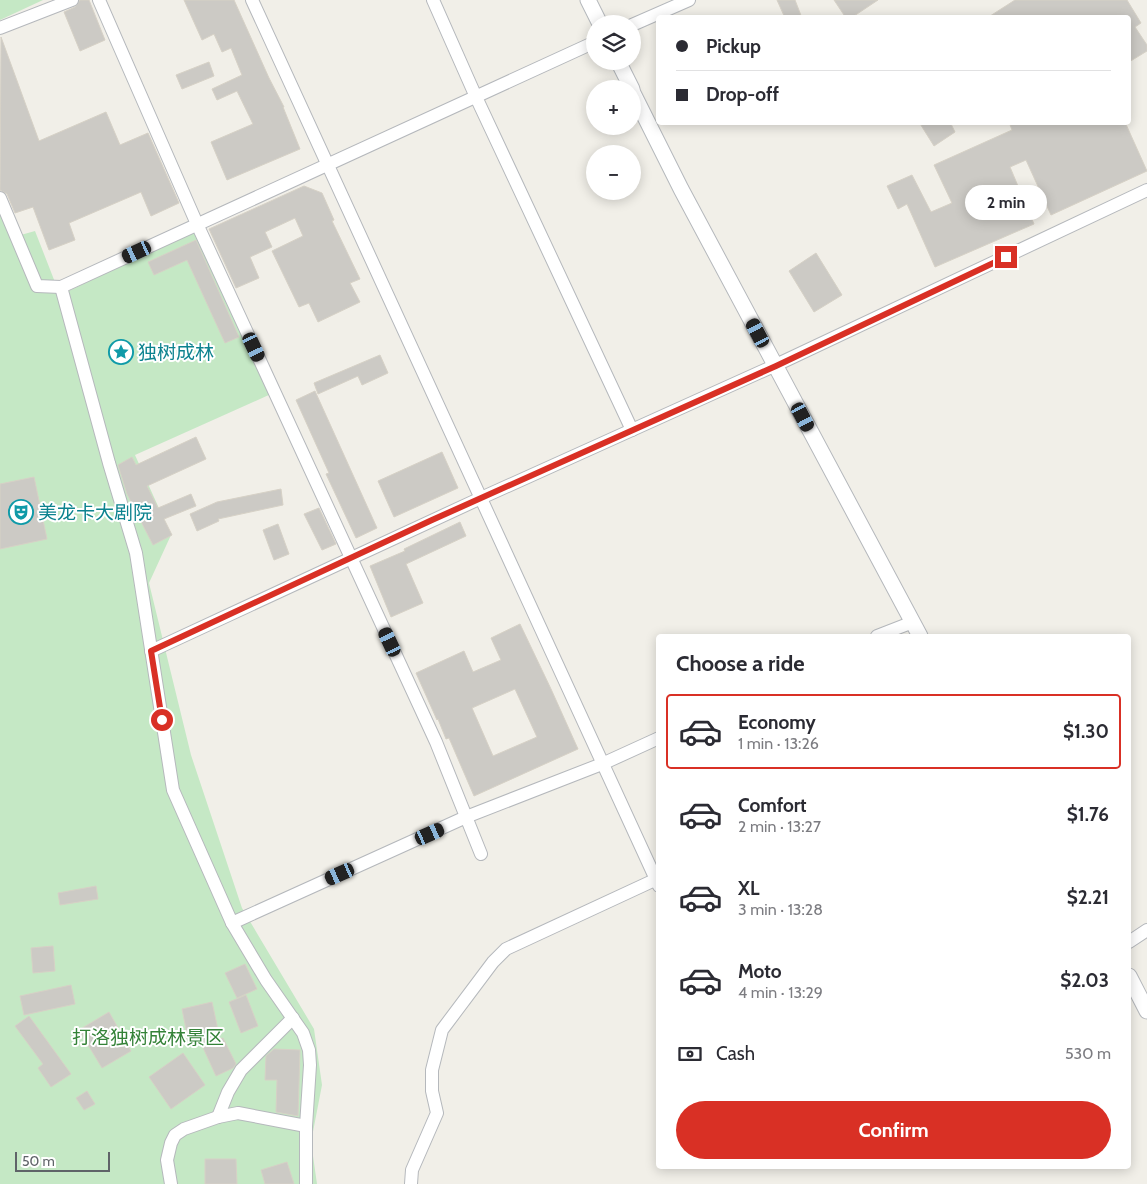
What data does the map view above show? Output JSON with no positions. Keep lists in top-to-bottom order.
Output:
{
  "parks": ["打洛独树成林景区"],
  "places": {
    "place": ["独树成林"],
    "theatre": ["美龙卡大剧院"]
  },
  "scale_bar": "50 m",
  "page": {
    "map_buttons": ["+", "−"],
    "banner": ["Pickup", "Drop-off"],
    "bubble": "2 min",
    "heading": "Choose a ride",
    "list": [
      {
        "name": "Economy",
        "note": "1 min · 13:26",
        "value": "$1.30"
      },
      {
        "name": "Comfort",
        "note": "2 min · 13:27",
        "value": "$1.76"
      },
      {
        "name": "XL",
        "note": "3 min · 13:28",
        "value": "$2.21"
      },
      {
        "name": "Moto",
        "note": "4 min · 13:29",
        "value": "$2.03"
      }
    ],
    "pay": ["Cash", "530 m"],
    "buttons": "Confirm",
    "scale": "50 m"
  }
}
